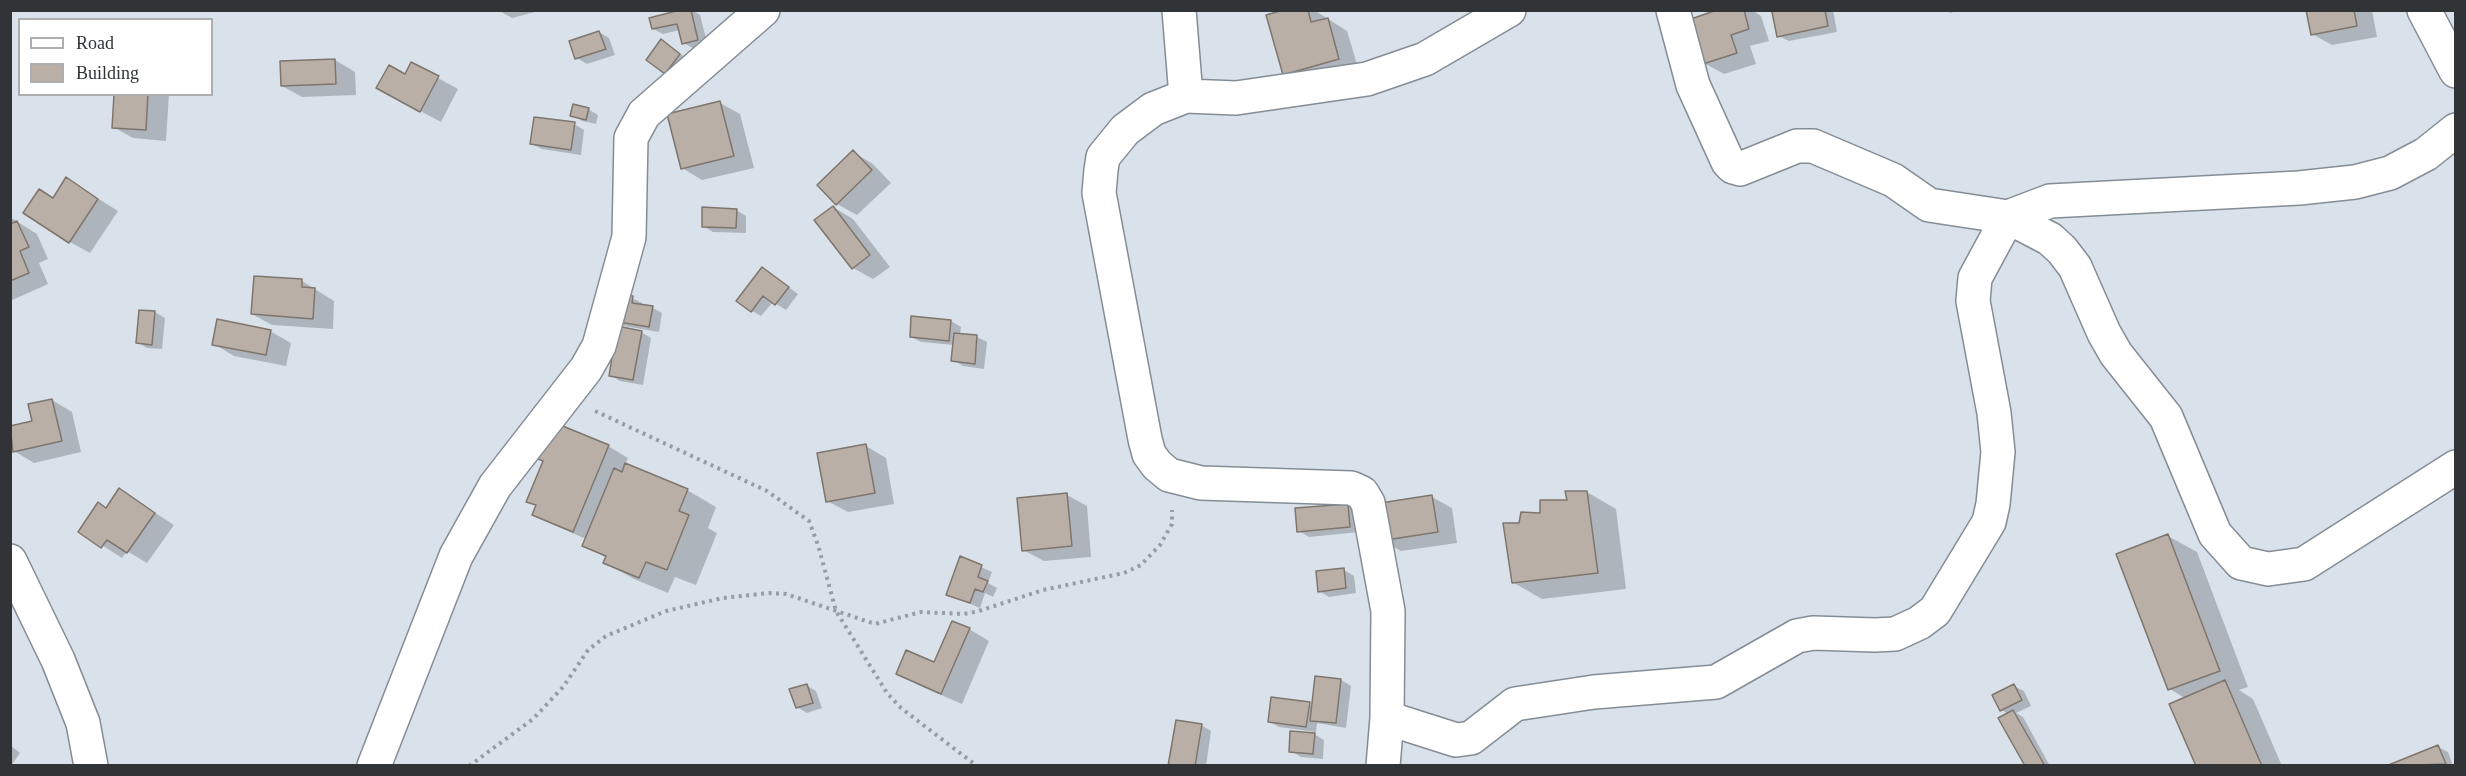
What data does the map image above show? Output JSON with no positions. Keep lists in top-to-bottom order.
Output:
{
  "legend": ["Road", "Building"]
}
